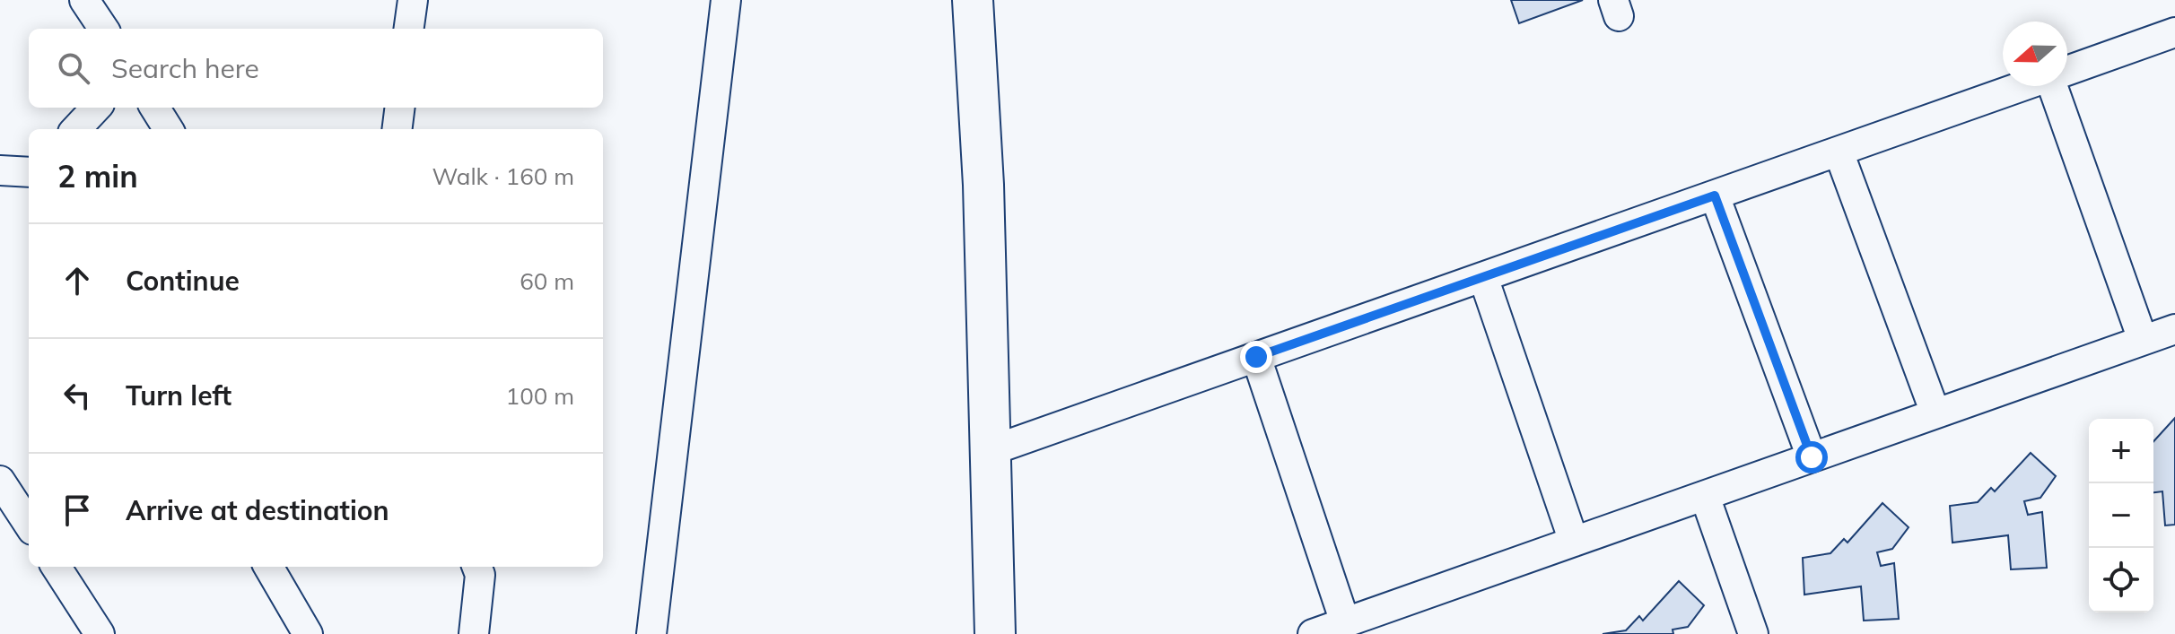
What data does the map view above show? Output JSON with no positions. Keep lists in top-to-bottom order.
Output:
{
  "north": "left",
  "page": {
    "search": "Search here",
    "heading": ["2 min", "Walk · 160 m"],
    "list": [
      ["Continue", "60 m"],
      ["Turn left", "100 m"],
      "Arrive at destination"
    ],
    "map_buttons": ["+", "−"]
  }
}
